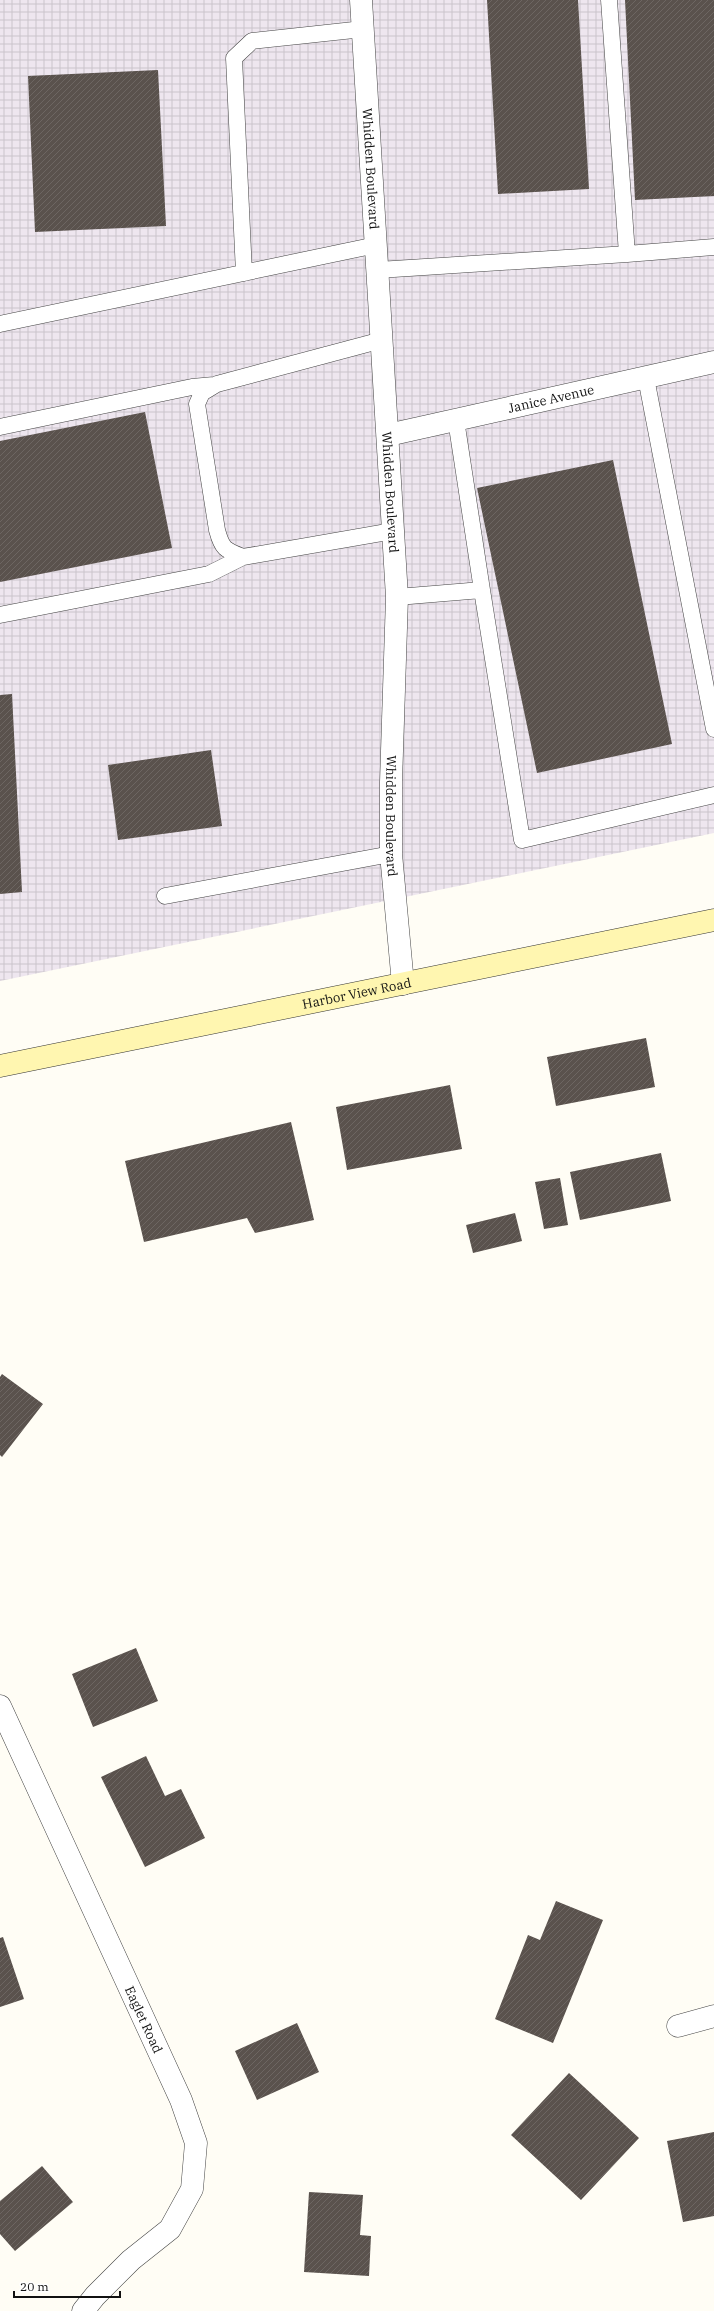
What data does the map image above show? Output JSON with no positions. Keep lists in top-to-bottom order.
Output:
{
  "streets": {
    "main road": ["Harbor View Road"],
    "street": ["Whidden Boulevard", "Janice Avenue", "Eaglet Road"]
  },
  "crossings": [
    ["Whidden Boulevard", "Janice Avenue"],
    ["Whidden Boulevard", "Harbor View Road"]
  ],
  "scale_bar": "20 m"
}
